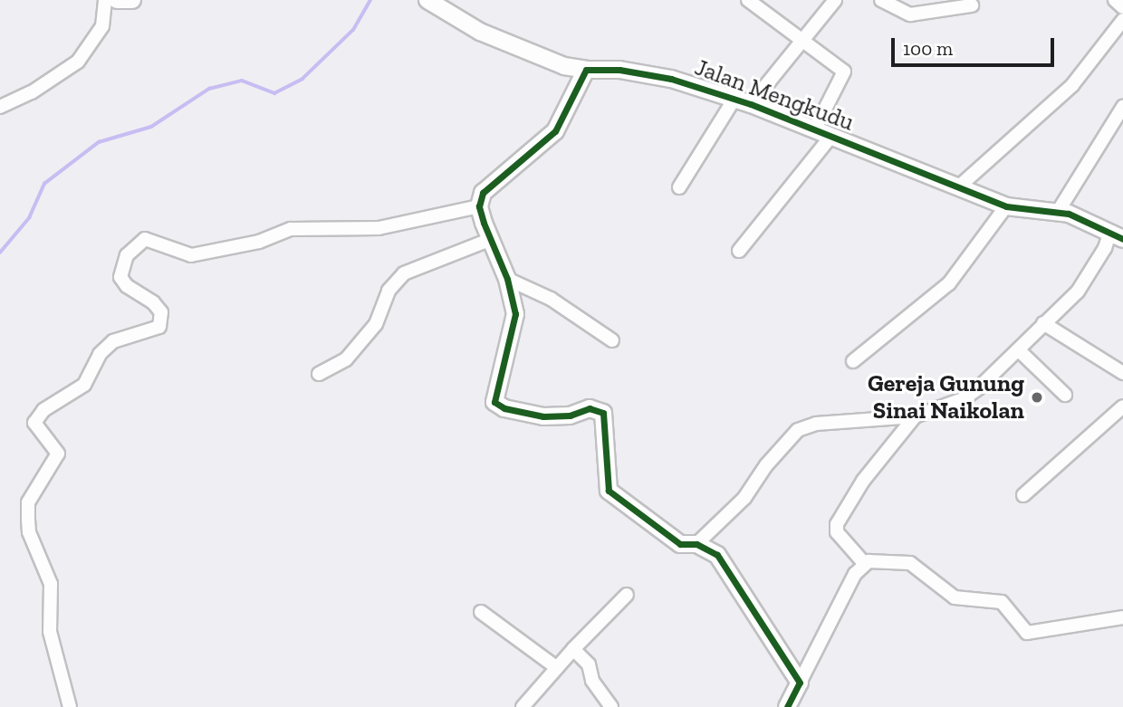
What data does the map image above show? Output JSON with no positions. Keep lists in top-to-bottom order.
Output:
{
  "streets": {
    "street": ["Jalan Mengkudu"]
  },
  "places": ["Gereja Gunung Sinai Naikolan"],
  "scale_bar": "100 m"
}
